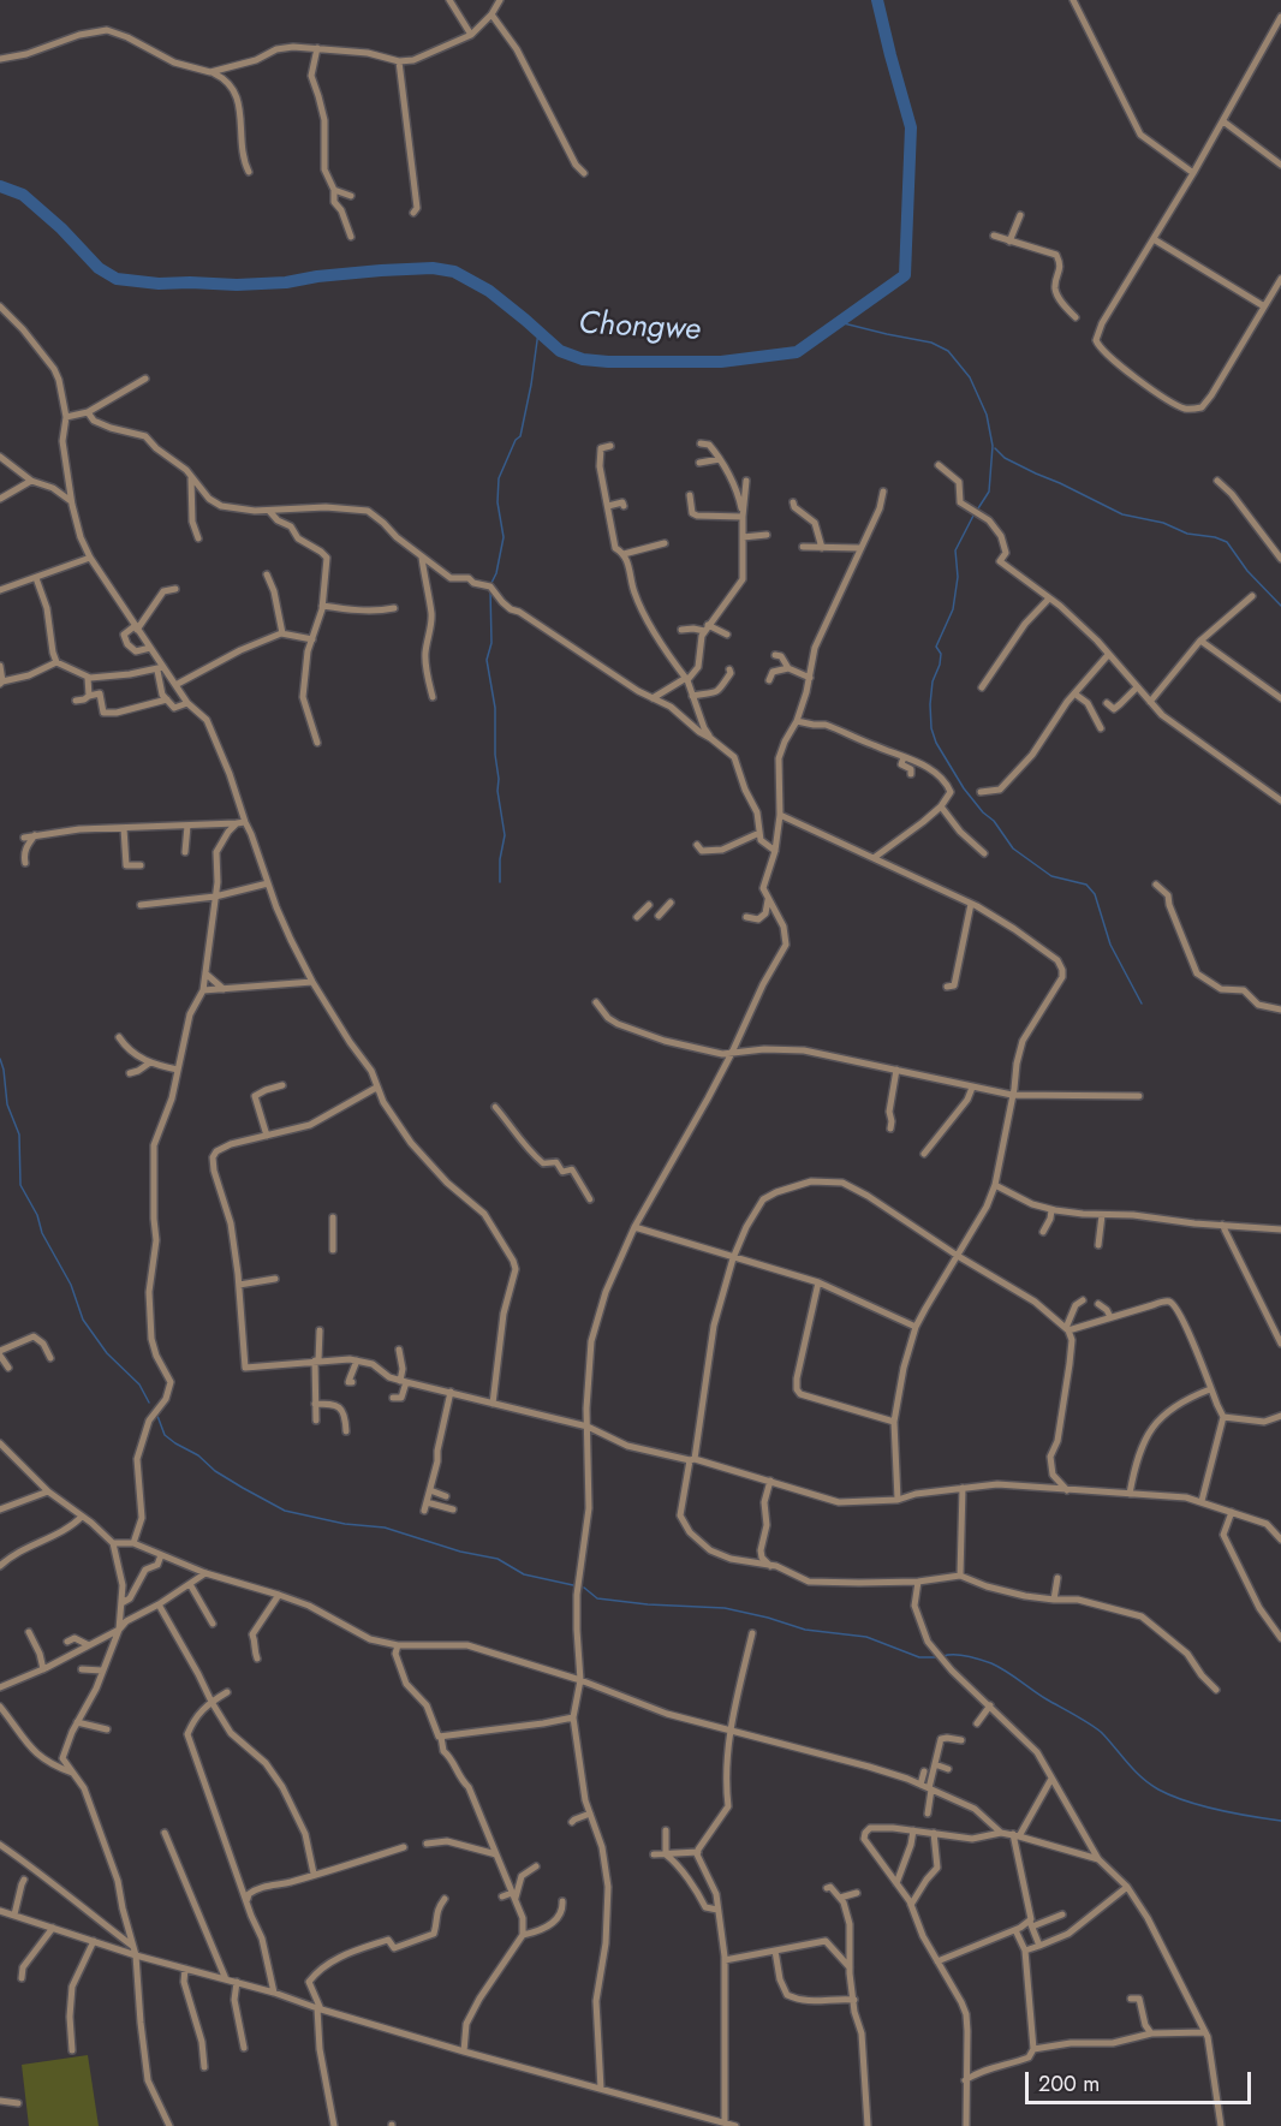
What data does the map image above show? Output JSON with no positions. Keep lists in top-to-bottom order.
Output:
{
  "water": ["Chongwe"],
  "scale_bar": "200 m"
}
